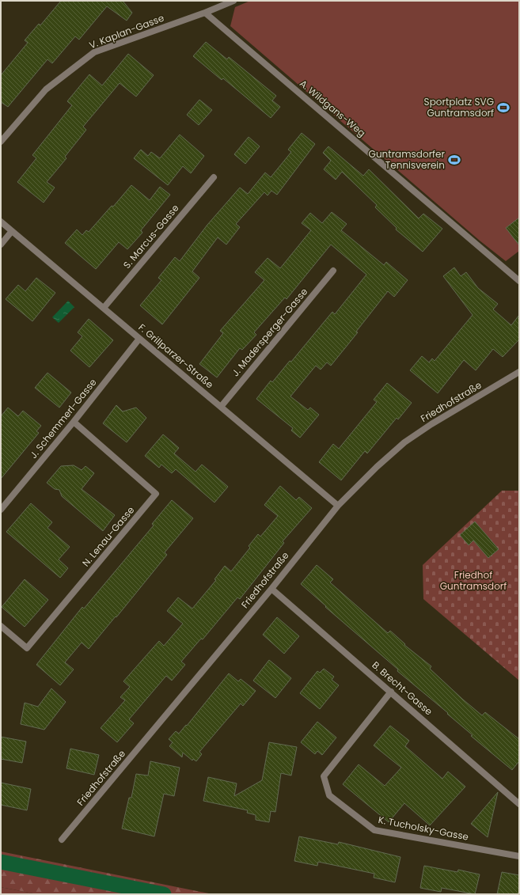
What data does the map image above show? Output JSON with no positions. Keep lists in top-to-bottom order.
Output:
{
  "streets": {
    "street": [
      "V. Kaplan-Gasse",
      "A. Wildgans-Weg",
      "S. Marcus-Gasse",
      "J. Madersperger-Gasse",
      "F. Grillparzer-Straße",
      "Friedhofstraße",
      "J. Schemmerl-Gasse",
      "N. Lenau-Gasse",
      "B. Brecht-Gasse",
      "K. Tucholsky-Gasse"
    ]
  },
  "crossings": [
    ["V. Kaplan-Gasse", "A. Wildgans-Weg"],
    ["S. Marcus-Gasse", "F. Grillparzer-Straße"],
    ["J. Madersperger-Gasse", "F. Grillparzer-Straße"],
    ["F. Grillparzer-Straße", "Friedhofstraße"],
    ["F. Grillparzer-Straße", "J. Schemmerl-Gasse"],
    ["Friedhofstraße", "B. Brecht-Gasse"],
    ["J. Schemmerl-Gasse", "N. Lenau-Gasse"],
    ["B. Brecht-Gasse", "K. Tucholsky-Gasse"]
  ],
  "parks": ["Friedhof Guntramsdorf"],
  "places": {
    "sports": ["Sportplatz SVG Guntramsdorf", "Guntramsdorfer Tennisverein"]
  }
}
